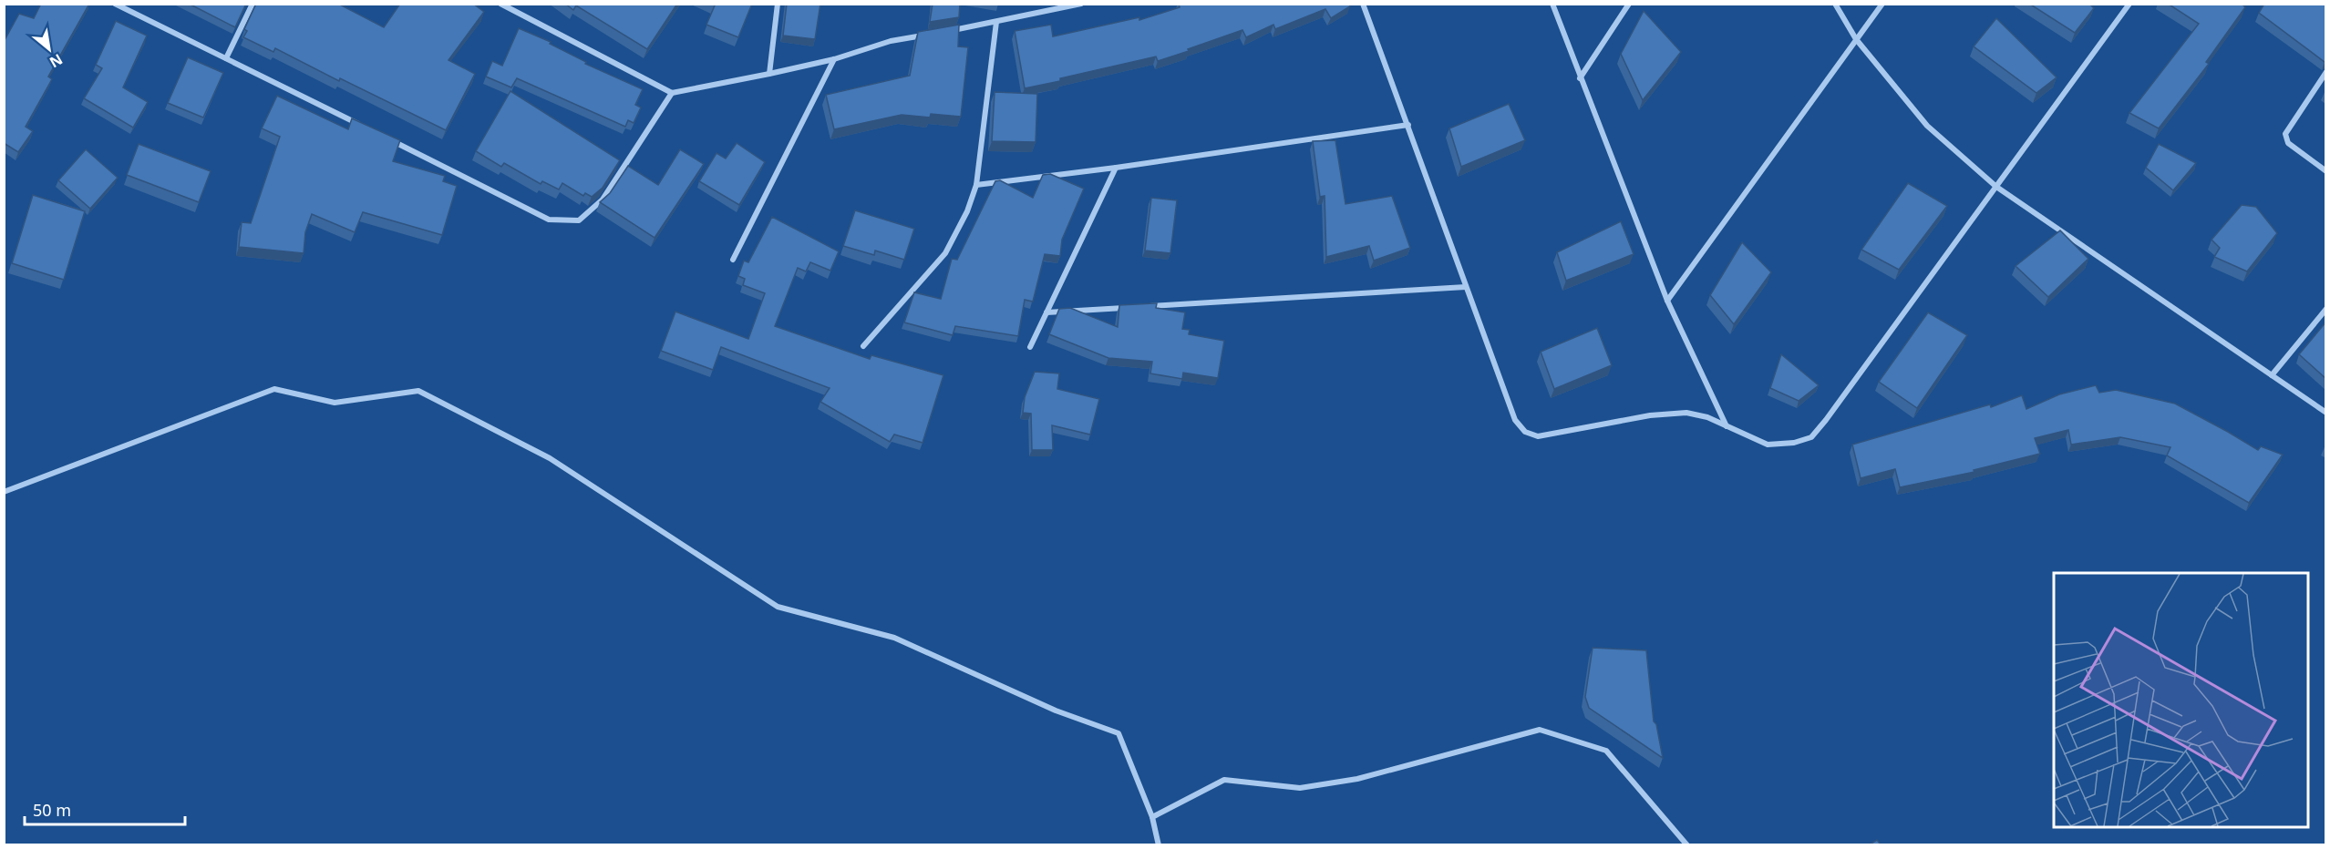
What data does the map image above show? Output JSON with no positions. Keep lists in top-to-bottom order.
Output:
{
  "scale_bar": "50 m",
  "north": "bottom right"
}
